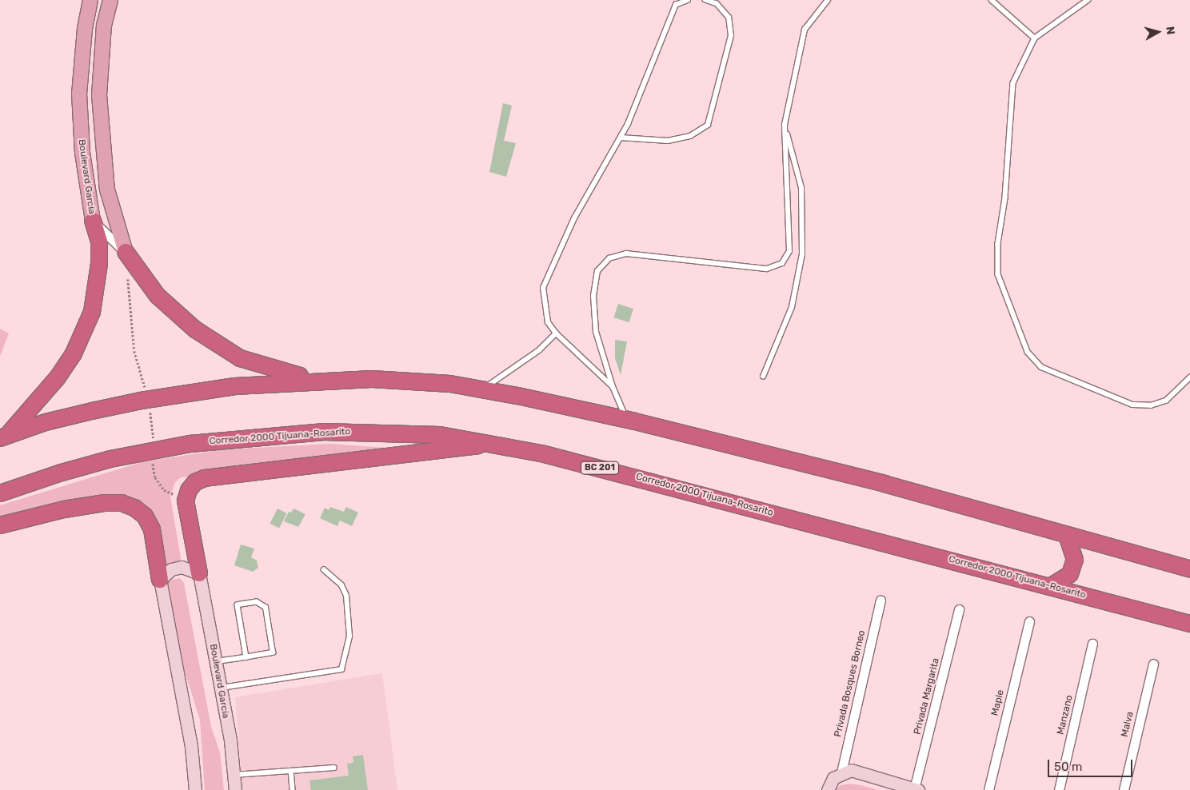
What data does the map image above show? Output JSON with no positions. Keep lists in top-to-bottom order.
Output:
{
  "streets": {
    "highway": ["Corredor 2000 Tijuana-Rosarito", "BC 201"],
    "main road": ["Boulevard García"],
    "street": [
      "Privada Bosques Borneo",
      "Privada Margarita",
      "Maple",
      "Manzano",
      "Malva"
    ]
  },
  "scale_bar": "50 m",
  "north": "right"
}
